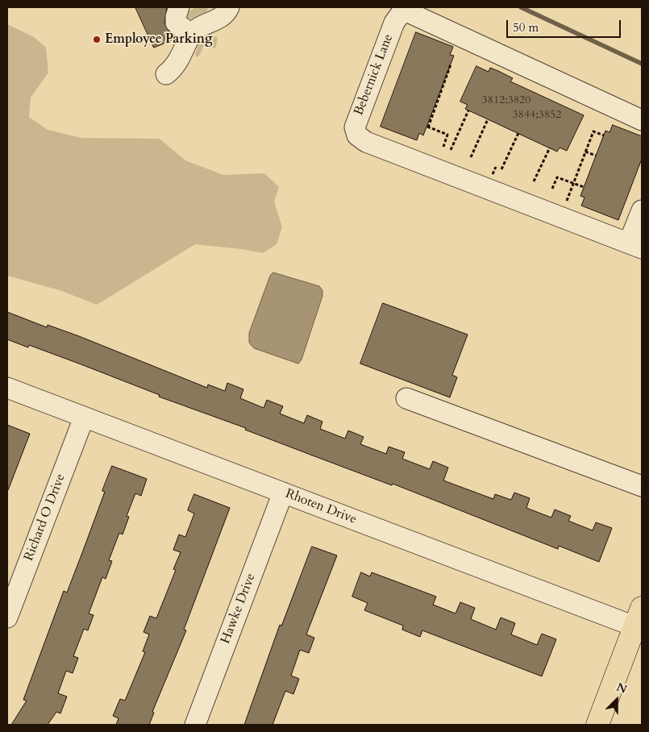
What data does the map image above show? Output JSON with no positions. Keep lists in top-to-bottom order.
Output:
{
  "streets": {
    "street": [
      "Bebernick Lane",
      "Rhoten Drive",
      "Richard O Drive",
      "Hawke Drive"
    ]
  },
  "crossings": [
    ["Rhoten Drive", "Richard O Drive"],
    ["Rhoten Drive", "Hawke Drive"]
  ],
  "places": ["Employee Parking"],
  "house_numbers": ["3812;3820", "3844;3852"],
  "scale_bar": "50 m",
  "north": "top right"
}
